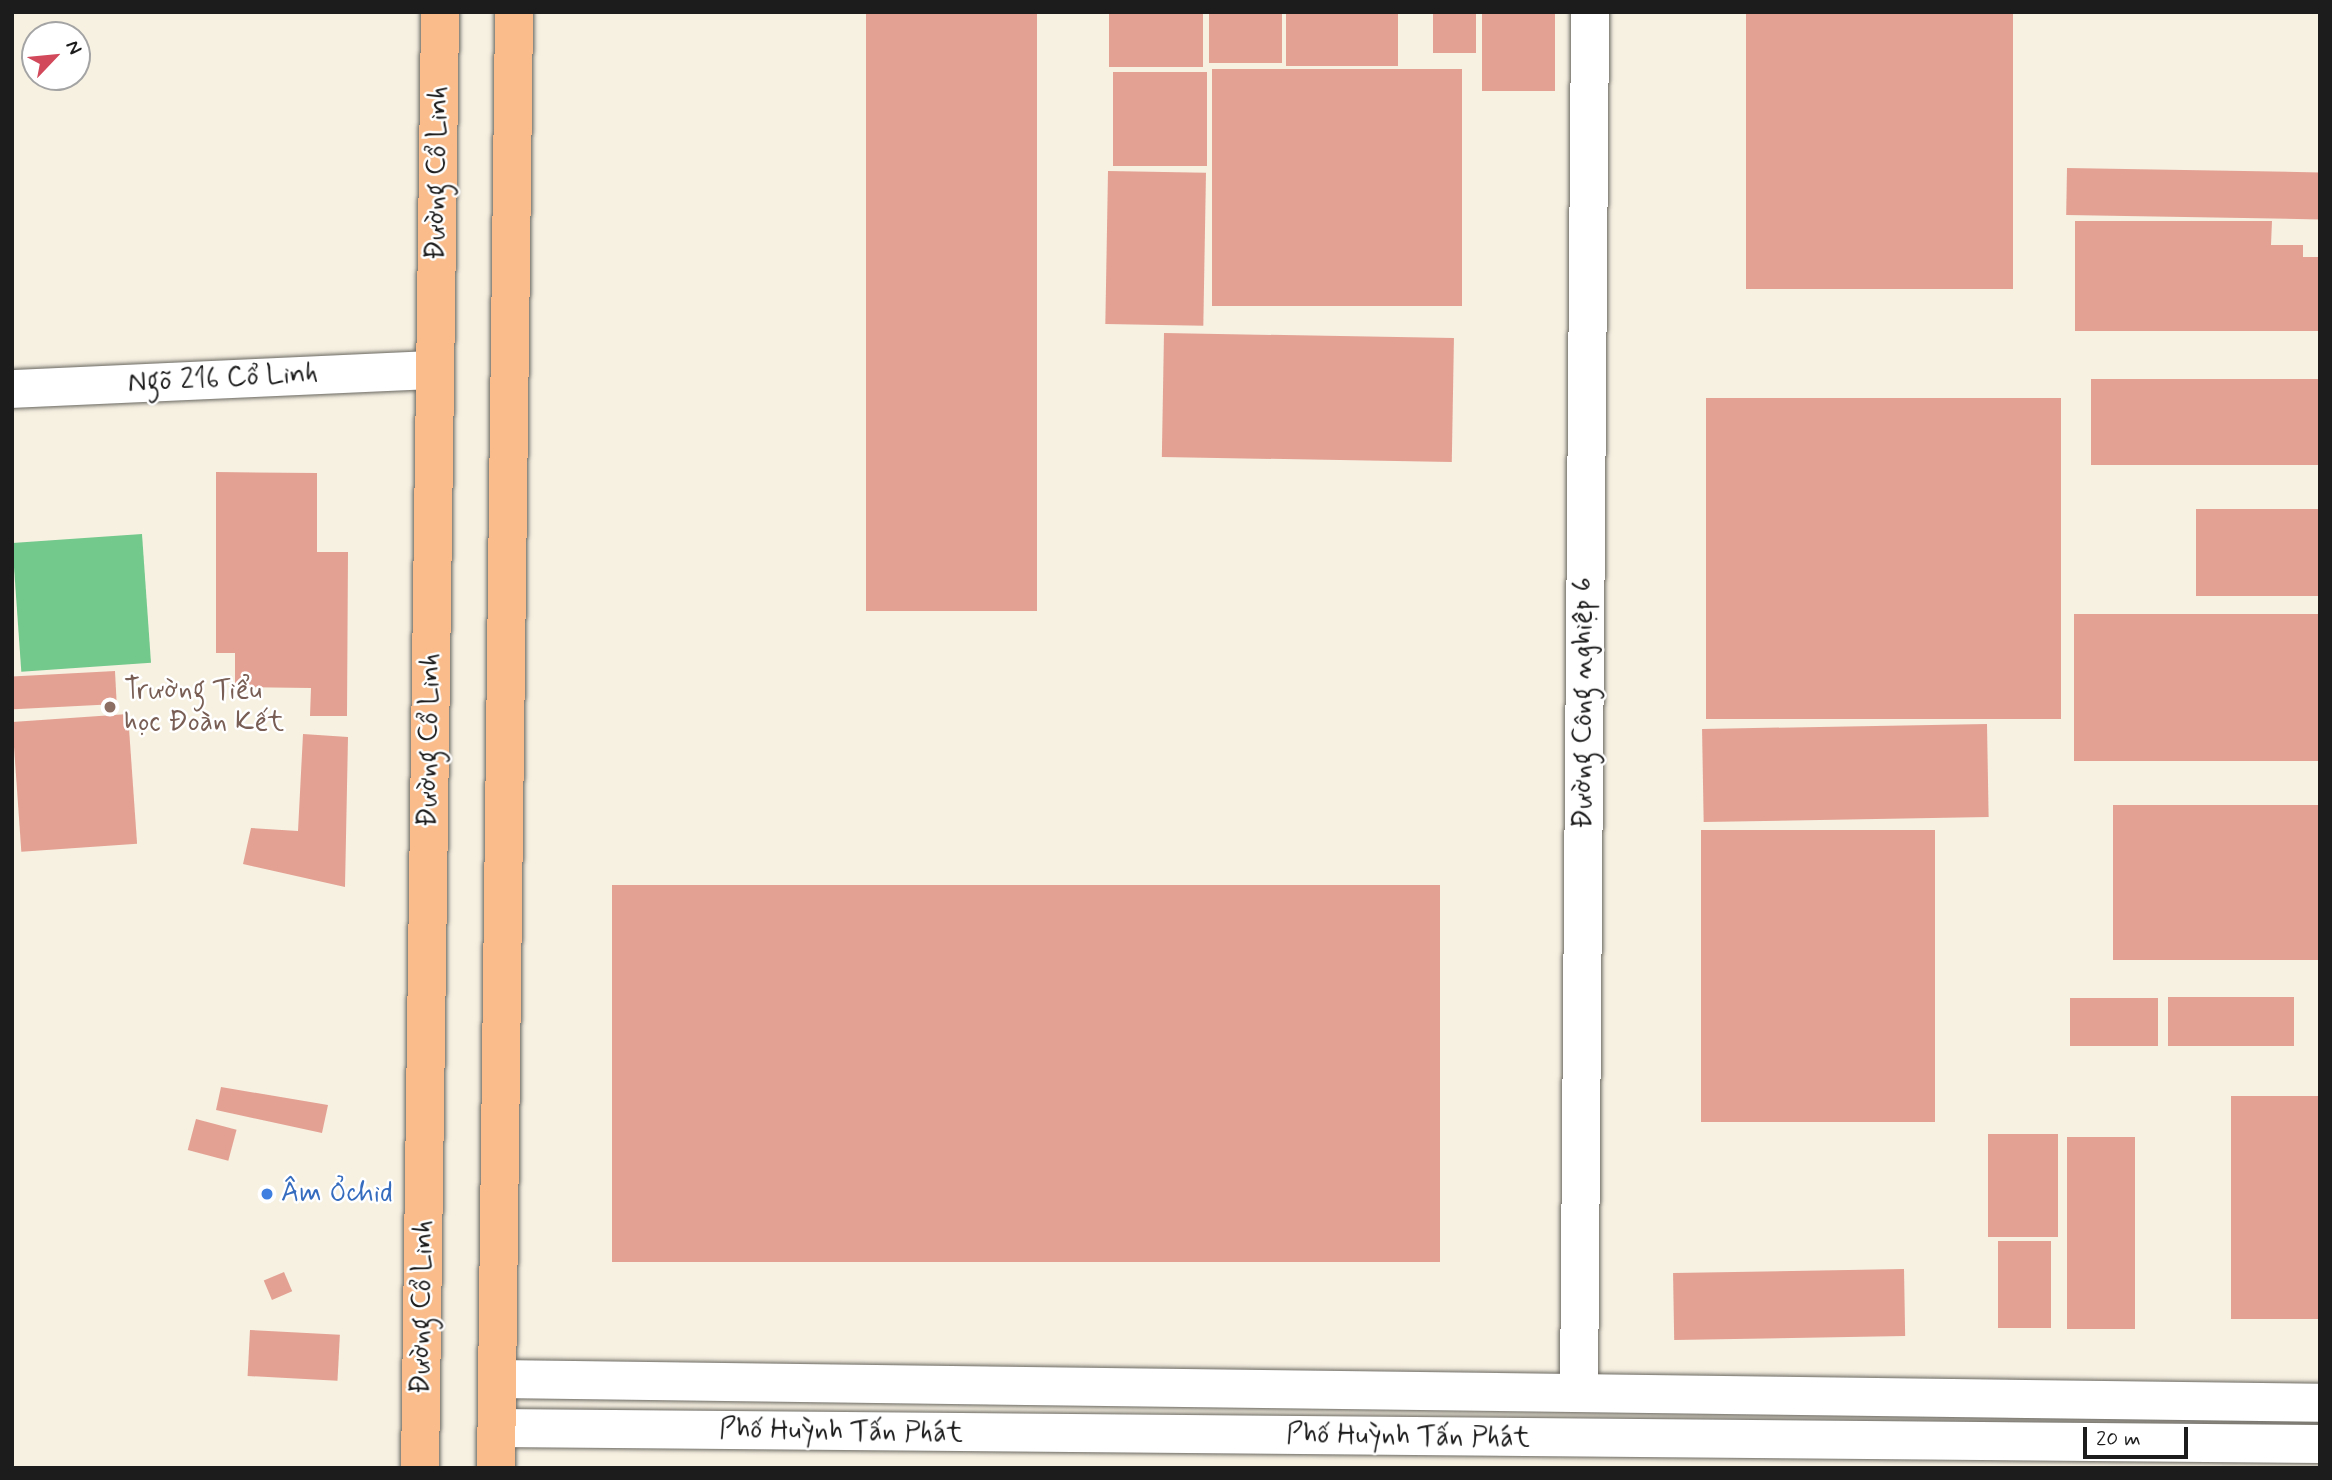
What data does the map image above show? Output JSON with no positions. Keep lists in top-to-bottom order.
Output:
{
  "streets": {
    "main road": ["Đường Cổ Linh"],
    "street": ["Ngõ 216 Cổ Linh", "Đường Công nghiệp 6", "Phố Huỳnh Tấn Phát"]
  },
  "crossings": [
    ["Đường Cổ Linh", "Ngõ 216 Cổ Linh"],
    ["Đường Công nghiệp 6", "Phố Huỳnh Tấn Phát"]
  ],
  "places": ["Trường Tiểu học Đoàn Kết", "Âm Ỏchid"],
  "scale_bar": "20 m",
  "north": "top right"
}
